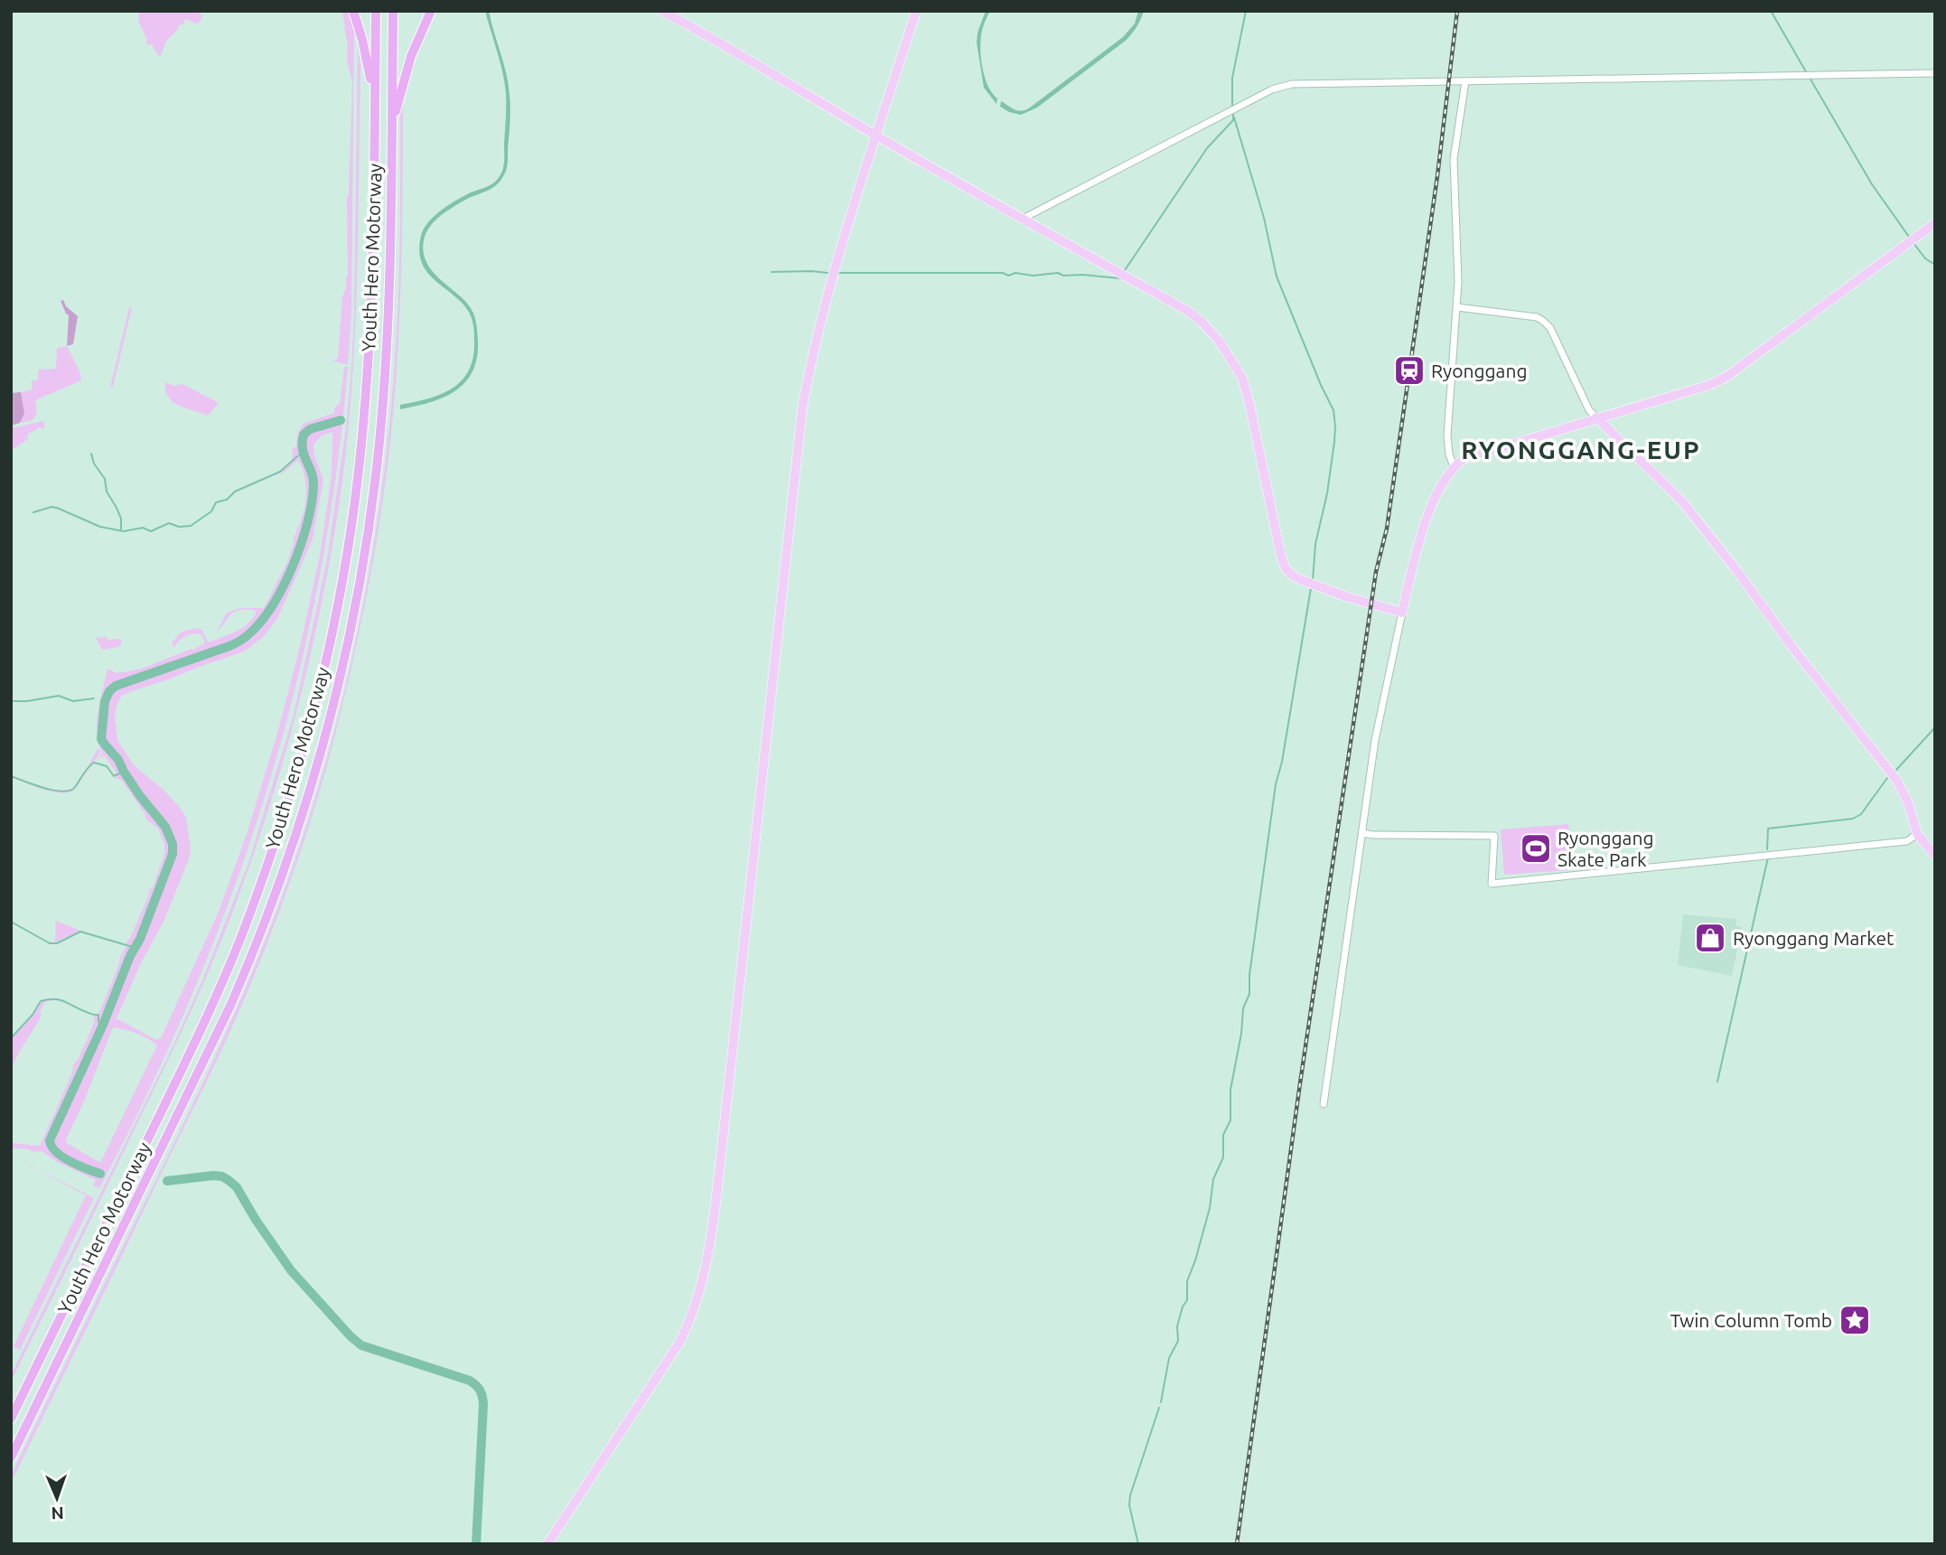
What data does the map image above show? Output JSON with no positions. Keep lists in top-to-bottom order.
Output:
{
  "streets": {
    "highway": ["Youth Hero Motorway"]
  },
  "districts": ["RYONGGANG-EUP"],
  "places": {
    "station": ["Ryonggang"],
    "sports": ["Ryonggang Skate Park"],
    "shop": ["Ryonggang Market"],
    "place": ["Twin Column Tomb"]
  },
  "north": "bottom"
}
